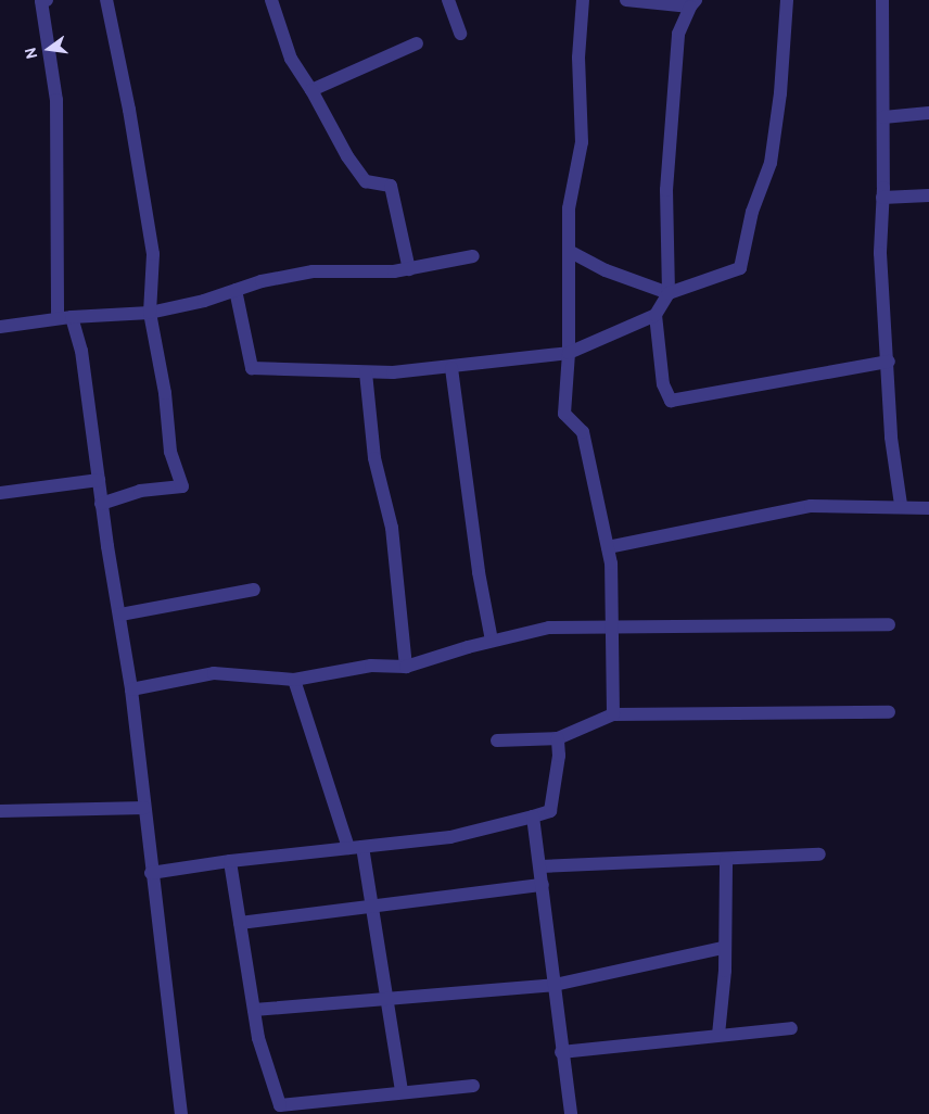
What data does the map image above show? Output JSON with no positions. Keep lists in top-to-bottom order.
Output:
{
  "north": "left"
}
